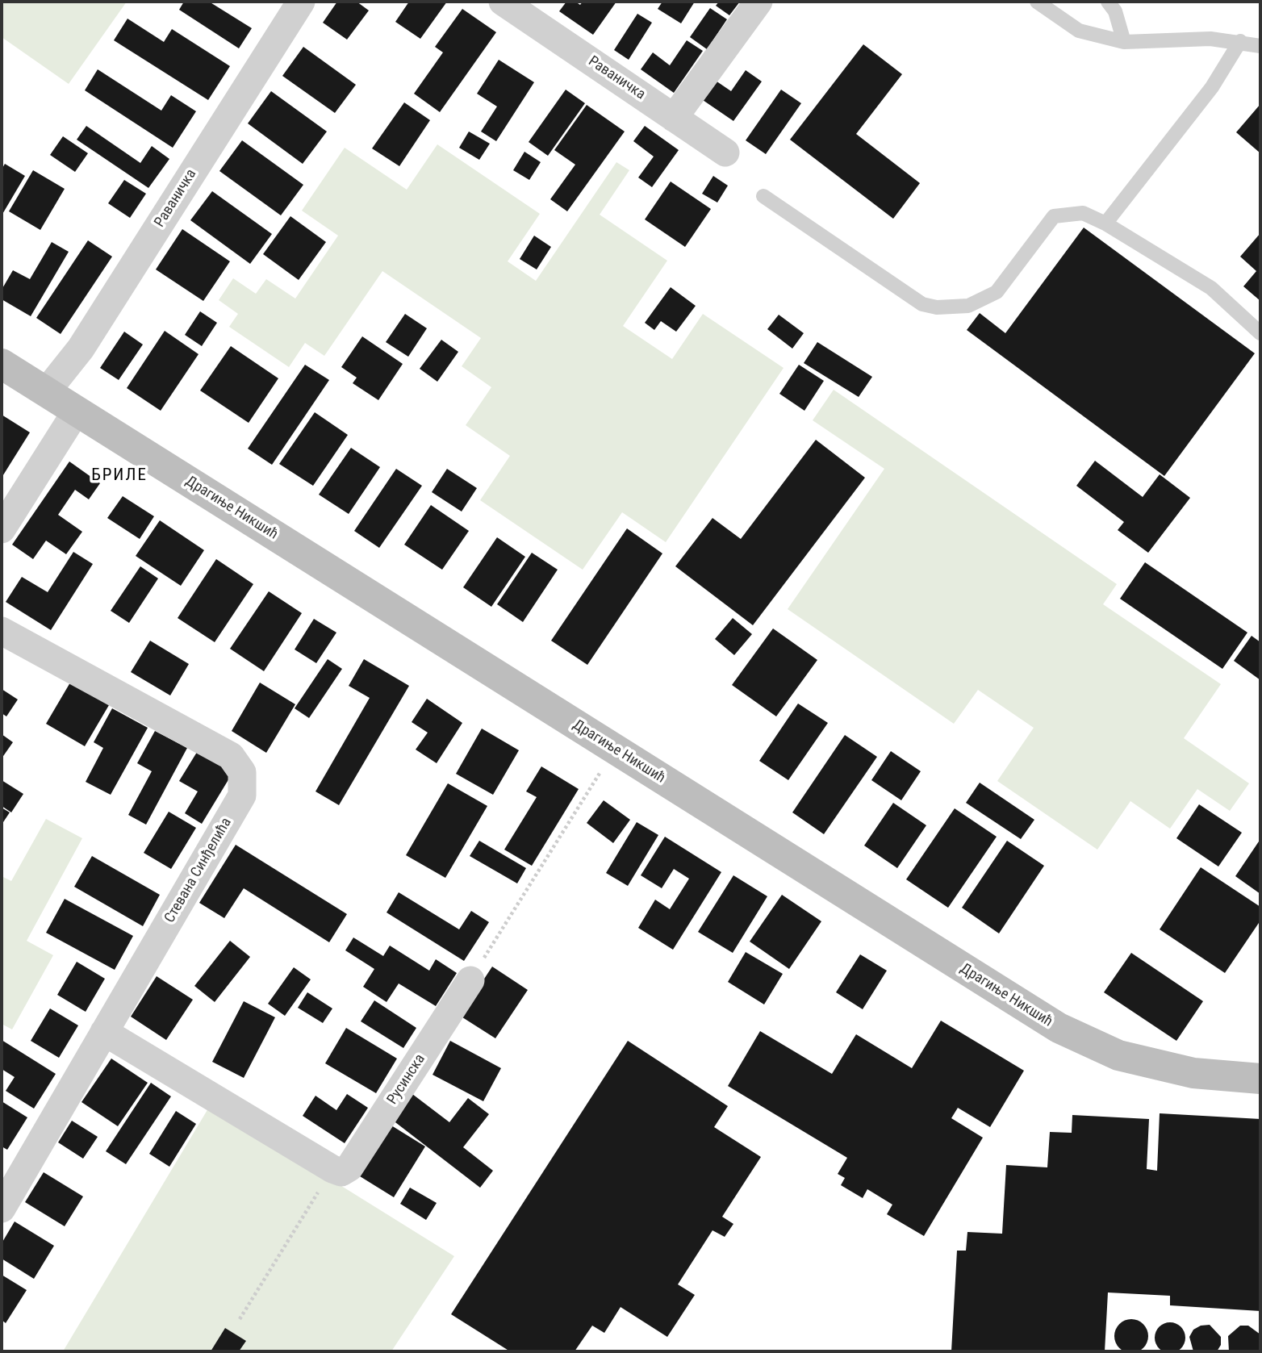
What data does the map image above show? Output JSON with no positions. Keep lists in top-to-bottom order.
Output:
{
  "streets": {
    "street": [
      "Раваничка",
      "Драгиње Никшић",
      "Стевана Синђелића",
      "Русинска"
    ]
  },
  "crossings": [
    ["Раваничка", "Драгиње Никшић"]
  ],
  "districts": ["БРИЛЕ"]
}
